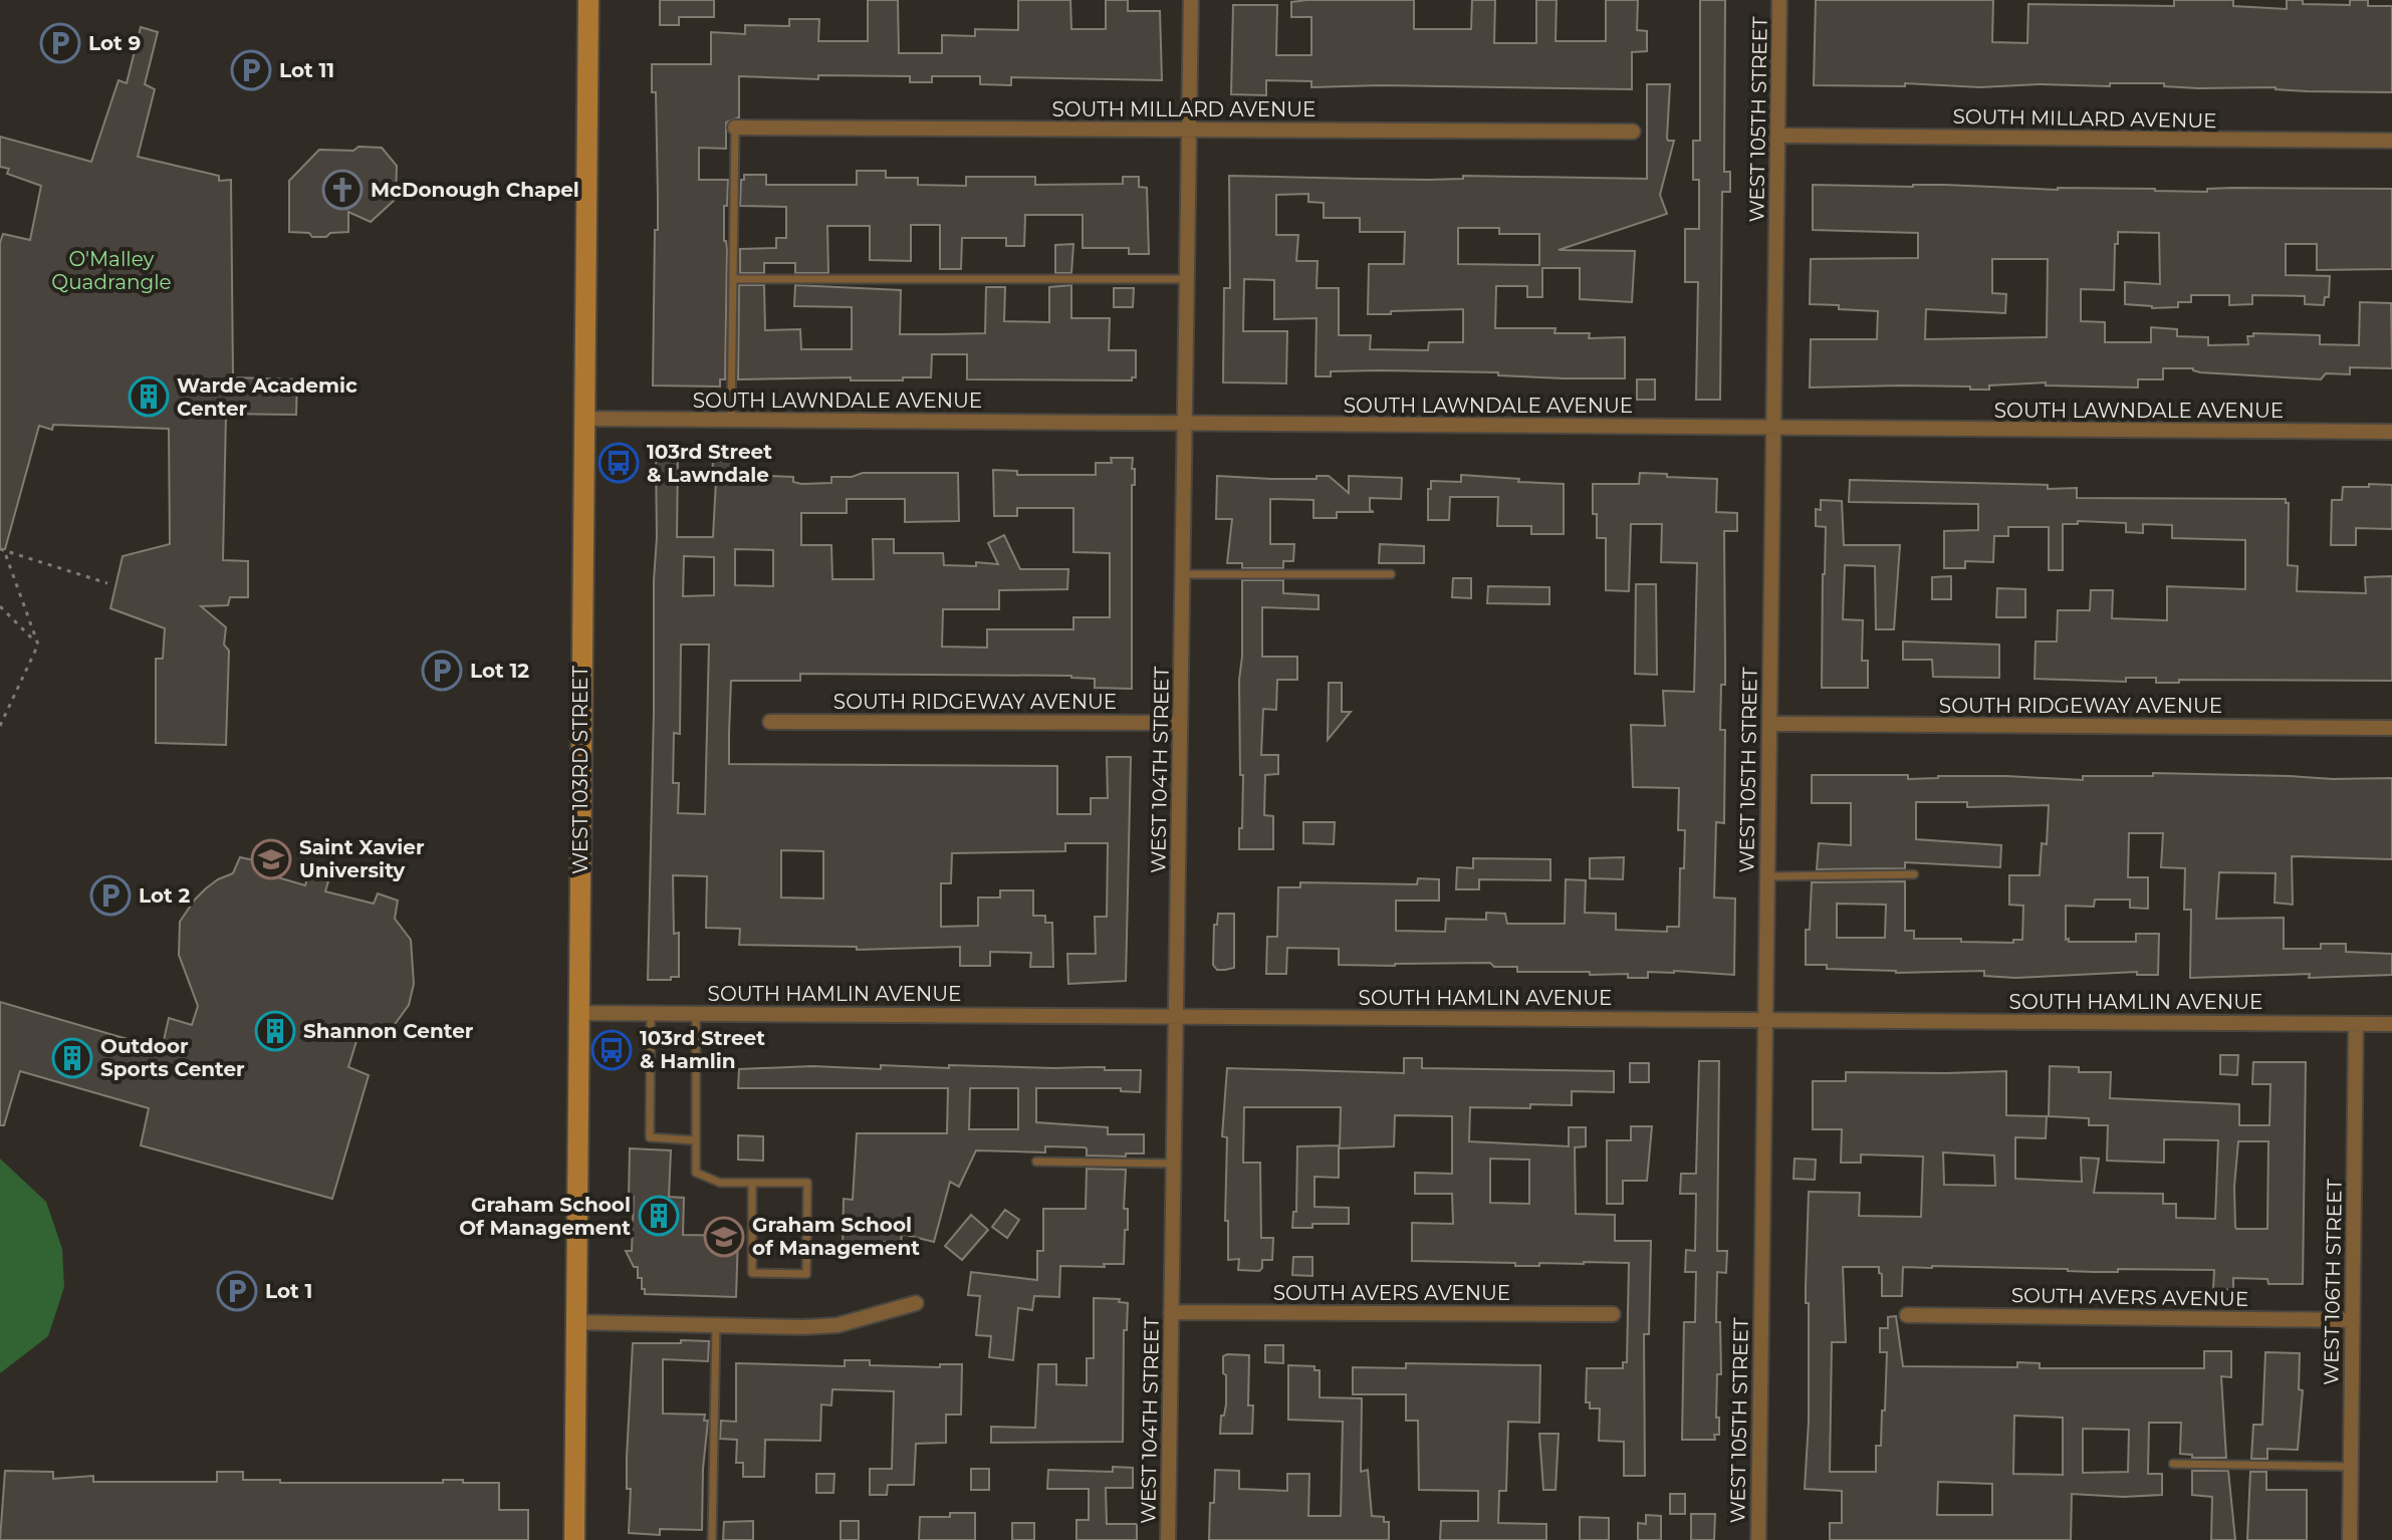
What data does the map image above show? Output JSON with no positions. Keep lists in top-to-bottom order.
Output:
{
  "streets": {
    "main road": ["WEST 103RD STREET"],
    "street": [
      "SOUTH MILLARD AVENUE",
      "WEST 105TH STREET",
      "SOUTH LAWNDALE AVENUE",
      "SOUTH RIDGEWAY AVENUE",
      "WEST 104TH STREET",
      "SOUTH HAMLIN AVENUE",
      "WEST 106TH STREET",
      "SOUTH AVERS AVENUE"
    ]
  },
  "crossings": [
    ["SOUTH MILLARD AVENUE", "WEST 105TH STREET"],
    ["SOUTH MILLARD AVENUE", "WEST 104TH STREET"],
    ["WEST 105TH STREET", "SOUTH LAWNDALE AVENUE"],
    ["WEST 105TH STREET", "SOUTH RIDGEWAY AVENUE"],
    ["WEST 105TH STREET", "SOUTH HAMLIN AVENUE"],
    ["SOUTH LAWNDALE AVENUE", "WEST 103RD STREET"],
    ["SOUTH LAWNDALE AVENUE", "WEST 104TH STREET"],
    ["SOUTH RIDGEWAY AVENUE", "WEST 104TH STREET"],
    ["WEST 103RD STREET", "SOUTH HAMLIN AVENUE"],
    ["WEST 104TH STREET", "SOUTH HAMLIN AVENUE"],
    ["WEST 104TH STREET", "SOUTH AVERS AVENUE"],
    ["SOUTH HAMLIN AVENUE", "WEST 106TH STREET"],
    ["WEST 106TH STREET", "SOUTH AVERS AVENUE"]
  ],
  "parks": ["O'Malley Quadrangle"],
  "places": {
    "parking": [
      "Lot 9",
      "Lot 11",
      "Lot 12",
      "Lot 2",
      "Lot 1"
    ],
    "church": ["McDonough Chapel"],
    "building": [
      "Warde Academic Center",
      "Shannon Center",
      "Outdoor Sports Center",
      "Graham School Of Management"
    ],
    "bus stop": ["103rd Street & Lawndale", "103rd Street & Hamlin"],
    "school or university": ["Saint Xavier University", "Graham School of Management"]
  }
}
